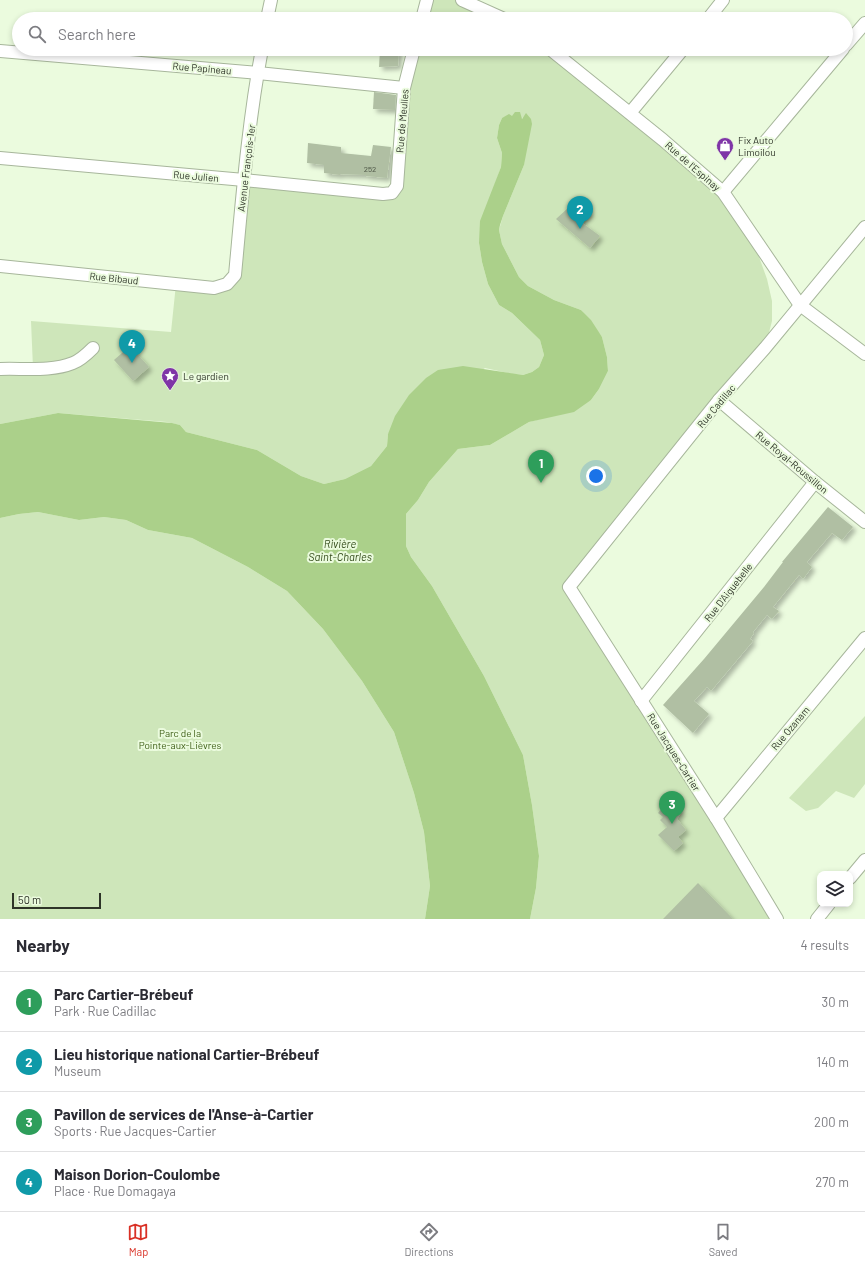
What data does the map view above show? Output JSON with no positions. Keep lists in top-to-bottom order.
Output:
{
  "streets": {
    "street": [
      "Rue Papineau",
      "Rue de Meulles",
      "Rue de l'Espinay",
      "Avenue François-1er",
      "Rue Julien",
      "Rue Bibaud",
      "Rue Cadillac",
      "Rue Royal-Roussillon",
      "Rue D'Aiguebelle",
      "Rue Ozanam",
      "Rue Jacques-Cartier"
    ]
  },
  "crossings": [
    ["Rue Papineau", "Rue de Meulles"],
    ["Rue Papineau", "Avenue François-1er"],
    ["Rue de Meulles", "Rue Julien"],
    ["Rue de l'Espinay", "Rue Cadillac"],
    ["Avenue François-1er", "Rue Julien"],
    ["Avenue François-1er", "Rue Bibaud"],
    ["Rue Cadillac", "Rue Royal-Roussillon"],
    ["Rue Cadillac", "Rue Jacques-Cartier"],
    ["Rue Royal-Roussillon", "Rue D'Aiguebelle"],
    ["Rue D'Aiguebelle", "Rue Jacques-Cartier"],
    ["Rue Ozanam", "Rue Jacques-Cartier"]
  ],
  "water": ["Rivière Saint-Charles"],
  "parks": ["Parc de la Pointe-aux-Lièvres"],
  "places": {
    "shop": ["Fix Auto Limoilou"],
    "place": ["Le gardien"]
  },
  "house_numbers": ["252"],
  "scale_bar": "50 m",
  "page": {
    "search": "Search here",
    "pins": [
      "2",
      "4",
      "1",
      "3"
    ],
    "scale": "50 m",
    "heading": ["Nearby", "4 results"],
    "list": [
      {
        "mark": "1",
        "name": "Parc Cartier-Brébeuf",
        "note": "Park · Rue Cadillac",
        "value": "30 m"
      },
      {
        "mark": "2",
        "name": "Lieu historique national Cartier-Brébeuf",
        "note": "Museum",
        "value": "140 m"
      },
      {
        "mark": "3",
        "name": "Pavillon de services de l'Anse-à-Cartier",
        "note": "Sports · Rue Jacques-Cartier",
        "value": "200 m"
      },
      {
        "mark": "4",
        "name": "Maison Dorion-Coulombe",
        "note": "Place · Rue Domagaya",
        "value": "270 m"
      }
    ],
    "nav": ["Map", "Directions", "Saved"]
  }
}
